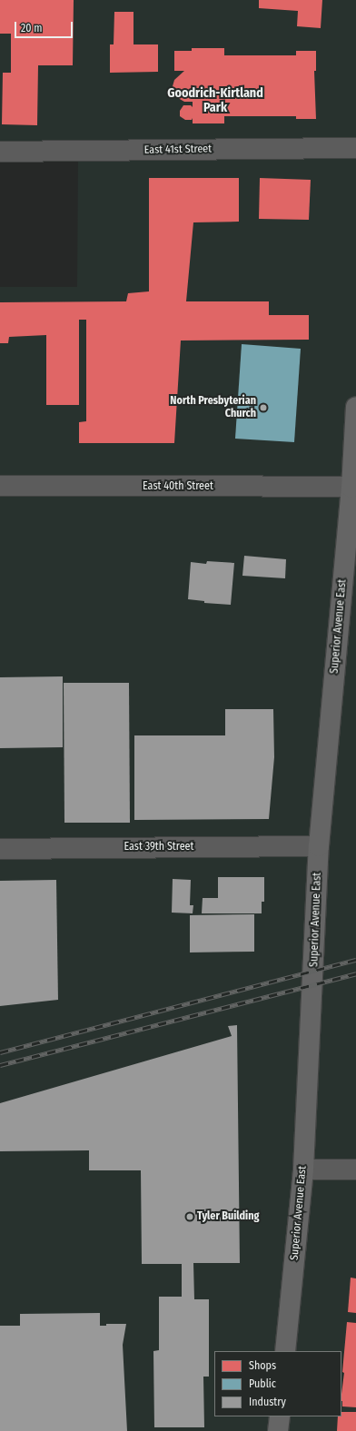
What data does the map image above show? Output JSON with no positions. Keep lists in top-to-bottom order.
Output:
{
  "streets": {
    "main road": ["Superior Avenue East"],
    "street": ["East 41st Street", "East 40th Street", "East 39th Street"]
  },
  "crossings": [
    ["East 40th Street", "Superior Avenue East"],
    ["Superior Avenue East", "East 39th Street"]
  ],
  "districts": ["Goodrich-Kirtland Park"],
  "places": ["North Presbyterian Church", "Tyler Building"],
  "legend": ["Shops", "Public", "Industry"],
  "scale_bar": "20 m"
}
